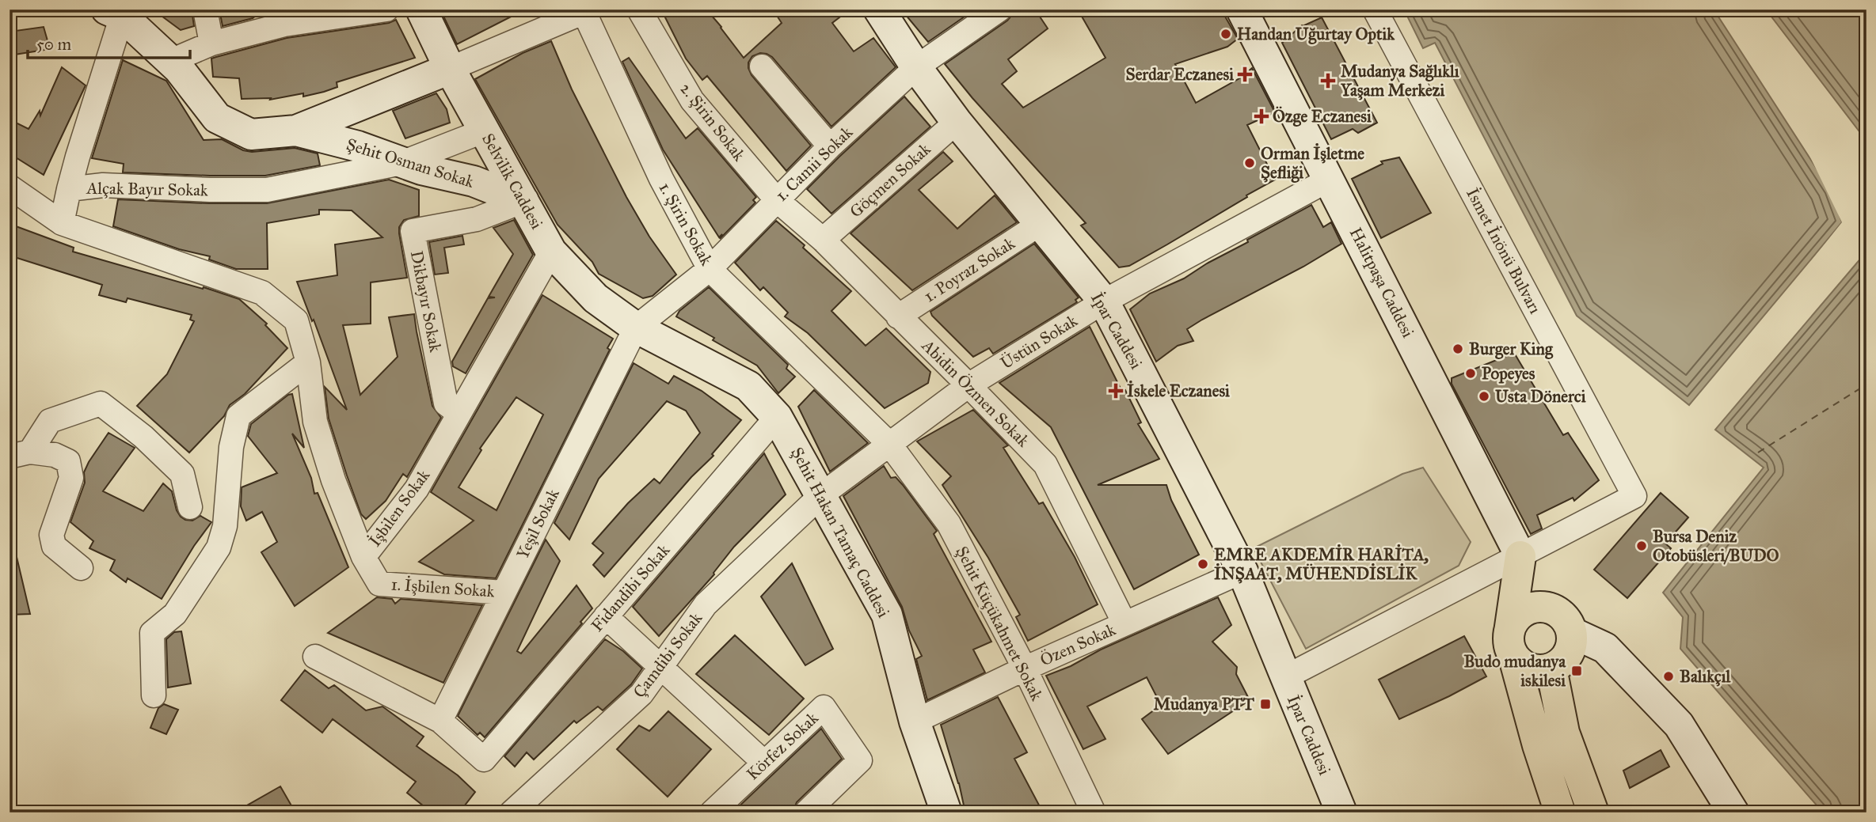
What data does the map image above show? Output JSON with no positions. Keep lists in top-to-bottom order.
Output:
{
  "streets": {
    "street": [
      "2. Şirin Sokak",
      "Şehit Osman Sokak",
      "1. Camii Sokak",
      "Göçmen Sokak",
      "Selvilik Caddesi",
      "Alçak Bayır Sokak",
      "1. Şirin Sokak",
      "İsmet İnönü Bulvarı",
      "1. Poyraz Sokak",
      "Halitpaşa Caddesi",
      "Dikbayır Sokak",
      "İpar Caddesi",
      "Üstün Sokak",
      "Abidin Özmen Sokak",
      "İşbilen Sokak",
      "Yeşil Sokak",
      "Şehit Hakan Tamaç Caddesi",
      "1. İşbilen Sokak",
      "Fidandibi Sokak",
      "Şehit Küçükahmet Sokak",
      "Özen Sokak",
      "Çamdibi Sokak",
      "Körfez Sokak"
    ]
  },
  "crossings": [
    ["2. Şirin Sokak", "1. Camii Sokak"],
    ["2. Şirin Sokak", "Abidin Özmen Sokak"],
    ["Şehit Osman Sokak", "Selvilik Caddesi"],
    ["Şehit Osman Sokak", "Alçak Bayır Sokak"],
    ["Şehit Osman Sokak", "Dikbayır Sokak"],
    ["1. Camii Sokak", "Selvilik Caddesi"],
    ["1. Camii Sokak", "1. Şirin Sokak"],
    ["1. Camii Sokak", "İpar Caddesi"],
    ["1. Camii Sokak", "Abidin Özmen Sokak"],
    ["1. Camii Sokak", "Yeşil Sokak"],
    ["1. Camii Sokak", "Şehit Hakan Tamaç Caddesi"],
    ["Göçmen Sokak", "İpar Caddesi"],
    ["Göçmen Sokak", "Abidin Özmen Sokak"],
    ["Selvilik Caddesi", "Alçak Bayır Sokak"],
    ["Selvilik Caddesi", "Dikbayır Sokak"],
    ["Selvilik Caddesi", "İşbilen Sokak"],
    ["Selvilik Caddesi", "Yeşil Sokak"],
    ["Selvilik Caddesi", "Şehit Hakan Tamaç Caddesi"],
    ["1. Şirin Sokak", "Üstün Sokak"],
    ["1. Şirin Sokak", "Şehit Küçükahmet Sokak"],
    ["İsmet İnönü Bulvarı", "Halitpaşa Caddesi"],
    ["1. Poyraz Sokak", "İpar Caddesi"],
    ["1. Poyraz Sokak", "Abidin Özmen Sokak"],
    ["Halitpaşa Caddesi", "Üstün Sokak"],
    ["Dikbayır Sokak", "İşbilen Sokak"],
    ["İpar Caddesi", "Üstün Sokak"],
    ["İpar Caddesi", "Özen Sokak"],
    ["Üstün Sokak", "Abidin Özmen Sokak"],
    ["Üstün Sokak", "Şehit Hakan Tamaç Caddesi"],
    ["Üstün Sokak", "Şehit Küçükahmet Sokak"],
    ["Üstün Sokak", "Çamdibi Sokak"],
    ["Abidin Özmen Sokak", "Özen Sokak"],
    ["İşbilen Sokak", "1. İşbilen Sokak"],
    ["Yeşil Sokak", "Şehit Hakan Tamaç Caddesi"],
    ["Yeşil Sokak", "1. İşbilen Sokak"],
    ["Yeşil Sokak", "Fidandibi Sokak"],
    ["Şehit Hakan Tamaç Caddesi", "Fidandibi Sokak"],
    ["Şehit Hakan Tamaç Caddesi", "Özen Sokak"],
    ["Şehit Hakan Tamaç Caddesi", "Çamdibi Sokak"],
    ["Şehit Küçükahmet Sokak", "Özen Sokak"]
  ],
  "places": {
    "other": [
      "Handan Uğurtay Optik",
      "Orman İşletme Şefliği",
      "Burger King",
      "Popeyes",
      "Usta Dönerci",
      "Bursa Deniz Otobüsleri/BUDO",
      "EMRE AKDEMİR HARİTA, İNŞAAT, MÜHENDİSLİK",
      "Balıkçıl"
    ],
    "health": [
      "Serdar Eczanesi",
      "Mudanya Sağlıklı Yaşam Merkezi",
      "Özge Eczanesi",
      "İskele Eczanesi"
    ],
    "transit": ["Budo mudanya iskilesi", "Mudanya PTT"]
  },
  "scale_bar": "50 m"
}
